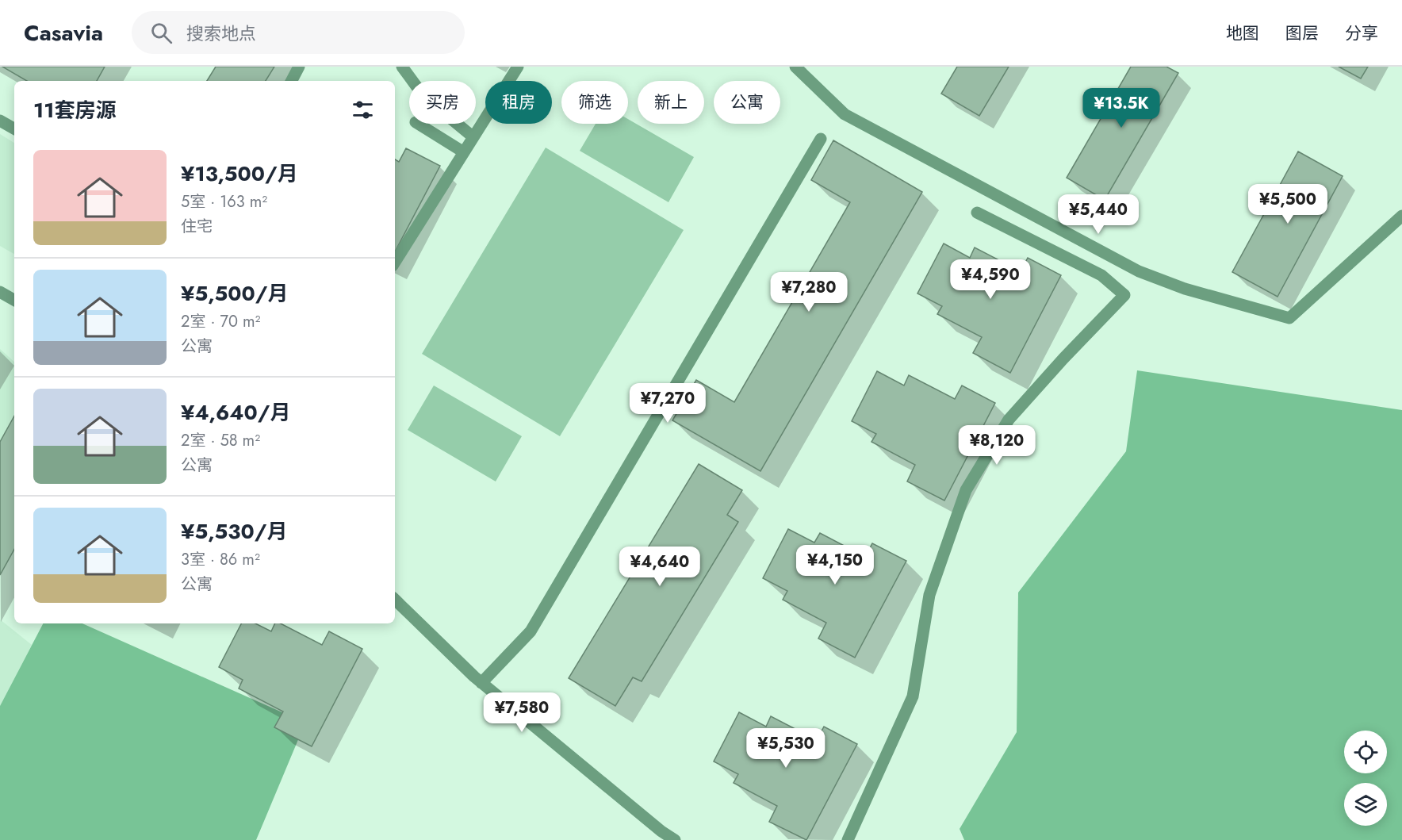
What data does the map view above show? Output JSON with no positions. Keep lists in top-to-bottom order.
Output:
{
  "page": {
    "header": "Casavia",
    "search": "搜索地点",
    "nav": ["地图", "图层", "分享"],
    "chip": [
      "买房",
      "租房",
      "筛选",
      "新上",
      "公寓"
    ],
    "heading": "11套房源",
    "price": [
      "¥13.5K",
      "¥5,500",
      "¥5,440",
      "¥4,590",
      "¥7,280",
      "¥7,270",
      "¥8,120",
      "¥4,150",
      "¥4,640",
      "¥7,580",
      "¥5,530"
    ],
    "list": [
      {
        "name": "¥13,500/月",
        "note": "5室 · 163 m² · 住宅"
      },
      {
        "name": "¥5,500/月",
        "note": "2室 · 70 m² · 公寓"
      },
      {
        "name": "¥4,640/月",
        "note": "2室 · 58 m² · 公寓"
      },
      {
        "name": "¥5,530/月",
        "note": "3室 · 86 m² · 公寓"
      }
    ]
  }
}
